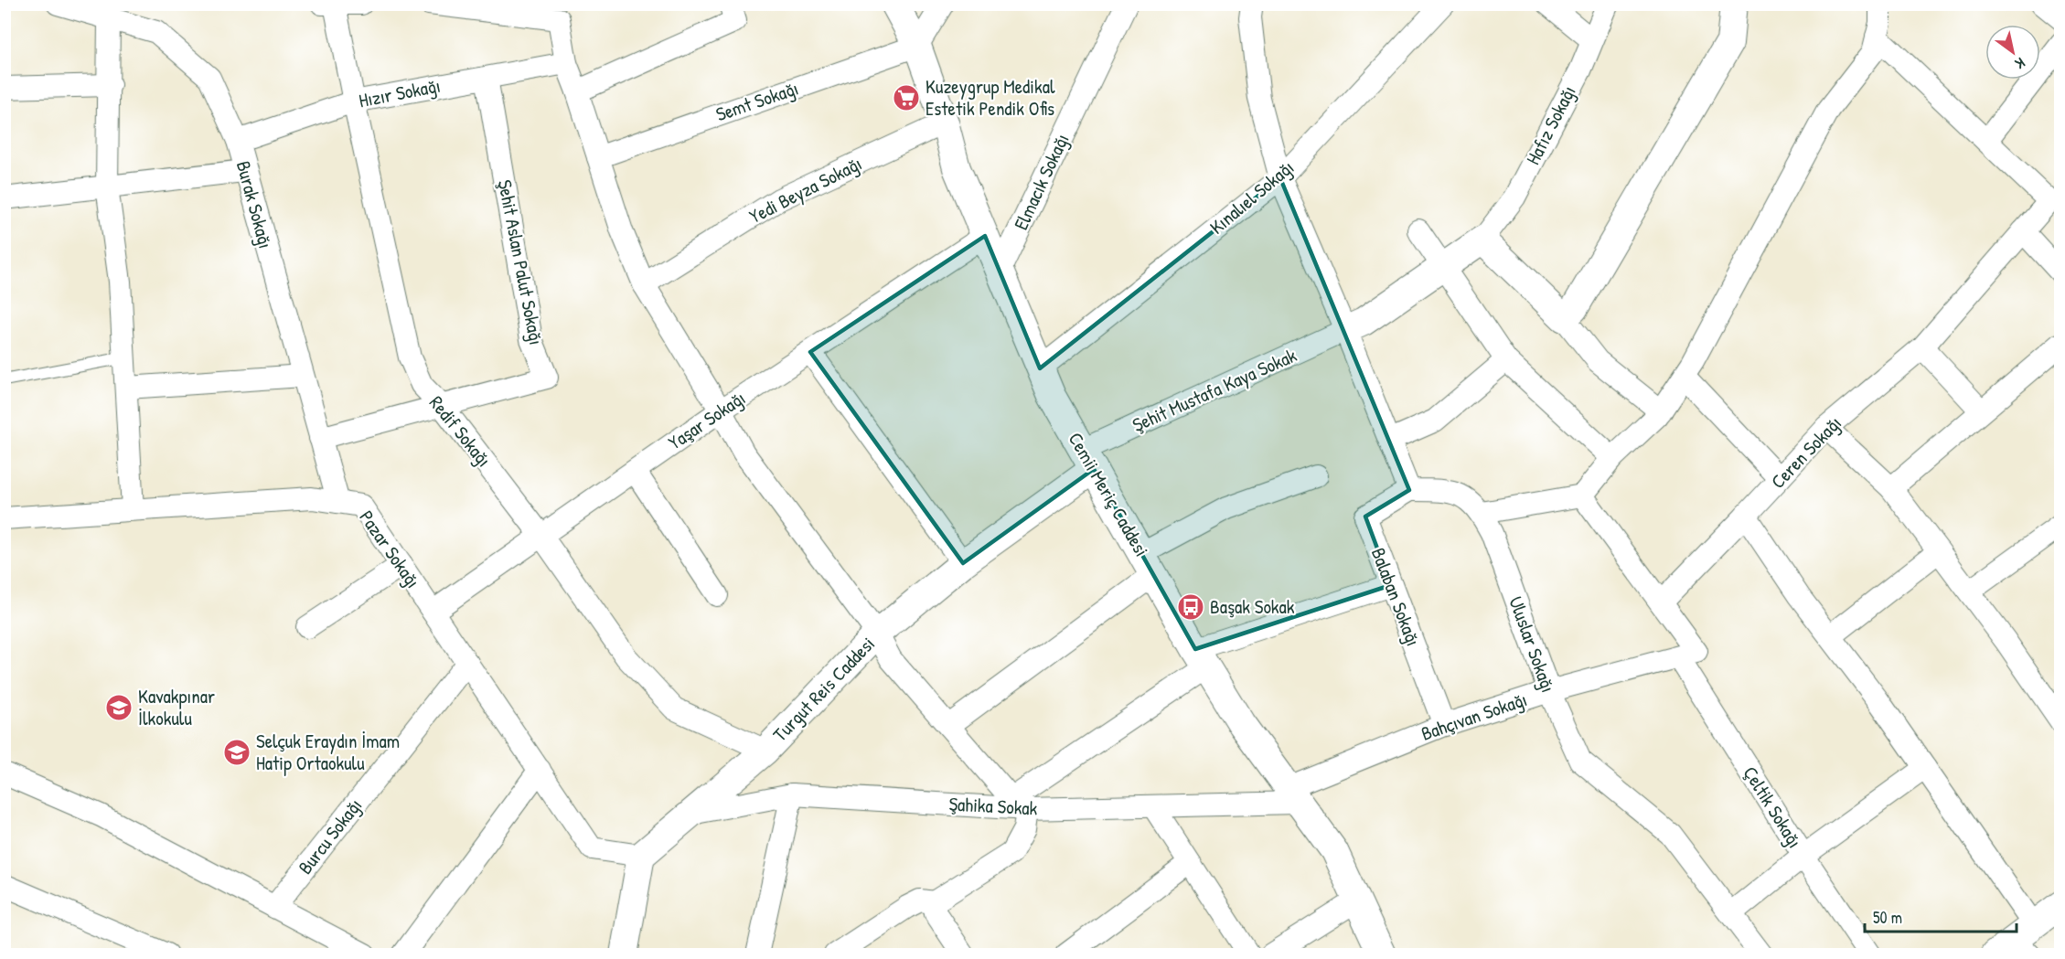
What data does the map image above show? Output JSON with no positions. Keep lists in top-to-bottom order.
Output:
{
  "streets": {
    "street": [
      "Hızır Sokağı",
      "Semt Sokağı",
      "Hafız Sokağı",
      "Elmacık Sokağı",
      "Yedi Beyza Sokağı",
      "Kınalıel Sokağı",
      "Burak Sokağı",
      "Şehit Aslan Palut Sokağı",
      "Şehit Mustafa Kaya Sokak",
      "Yaşar Sokağı",
      "Redif Sokağı",
      "Ceren Sokağı",
      "Cemii Meriç Caddesi",
      "Pazar Sokağı",
      "Balaban Sokağı",
      "Uluslar Sokağı",
      "Turgut Reis Caddesi",
      "Bahçıvan Sokağı",
      "Şahika Sokak",
      "Çeltik Sokağı",
      "Burcu Sokağı"
    ]
  },
  "crossings": [
    ["Hızır Sokağı", "Burak Sokağı"],
    ["Hızır Sokağı", "Şehit Aslan Palut Sokağı"],
    ["Hızır Sokağı", "Redif Sokağı"],
    ["Semt Sokağı", "Cemii Meriç Caddesi"],
    ["Elmacık Sokağı", "Cemii Meriç Caddesi"],
    ["Yedi Beyza Sokağı", "Cemii Meriç Caddesi"],
    ["Kınalıel Sokağı", "Cemii Meriç Caddesi"],
    ["Burak Sokağı", "Şehit Aslan Palut Sokağı"],
    ["Burak Sokağı", "Pazar Sokağı"],
    ["Şehit Aslan Palut Sokağı", "Redif Sokağı"],
    ["Şehit Mustafa Kaya Sokak", "Cemii Meriç Caddesi"],
    ["Şehit Mustafa Kaya Sokak", "Turgut Reis Caddesi"],
    ["Yaşar Sokağı", "Redif Sokağı"],
    ["Yaşar Sokağı", "Cemii Meriç Caddesi"],
    ["Yaşar Sokağı", "Pazar Sokağı"],
    ["Redif Sokağı", "Turgut Reis Caddesi"],
    ["Ceren Sokağı", "Çeltik Sokağı"],
    ["Cemii Meriç Caddesi", "Turgut Reis Caddesi"],
    ["Cemii Meriç Caddesi", "Bahçıvan Sokağı"],
    ["Cemii Meriç Caddesi", "Şahika Sokak"],
    ["Pazar Sokağı", "Turgut Reis Caddesi"],
    ["Pazar Sokağı", "Burcu Sokağı"],
    ["Balaban Sokağı", "Uluslar Sokağı"],
    ["Balaban Sokağı", "Bahçıvan Sokağı"],
    ["Uluslar Sokağı", "Bahçıvan Sokağı"],
    ["Turgut Reis Caddesi", "Şahika Sokak"],
    ["Bahçıvan Sokağı", "Şahika Sokak"],
    ["Bahçıvan Sokağı", "Çeltik Sokağı"]
  ],
  "places": {
    "supermarket": ["Kuzeygrup Medikal Estetik Pendik Ofis"],
    "bus stop": ["Başak Sokak"],
    "school or university": ["Kavakpınar İlkokulu", "Selçuk Eraydın İmam Hatip Ortaokulu"]
  },
  "scale_bar": "50 m",
  "north": "bottom right"
}
